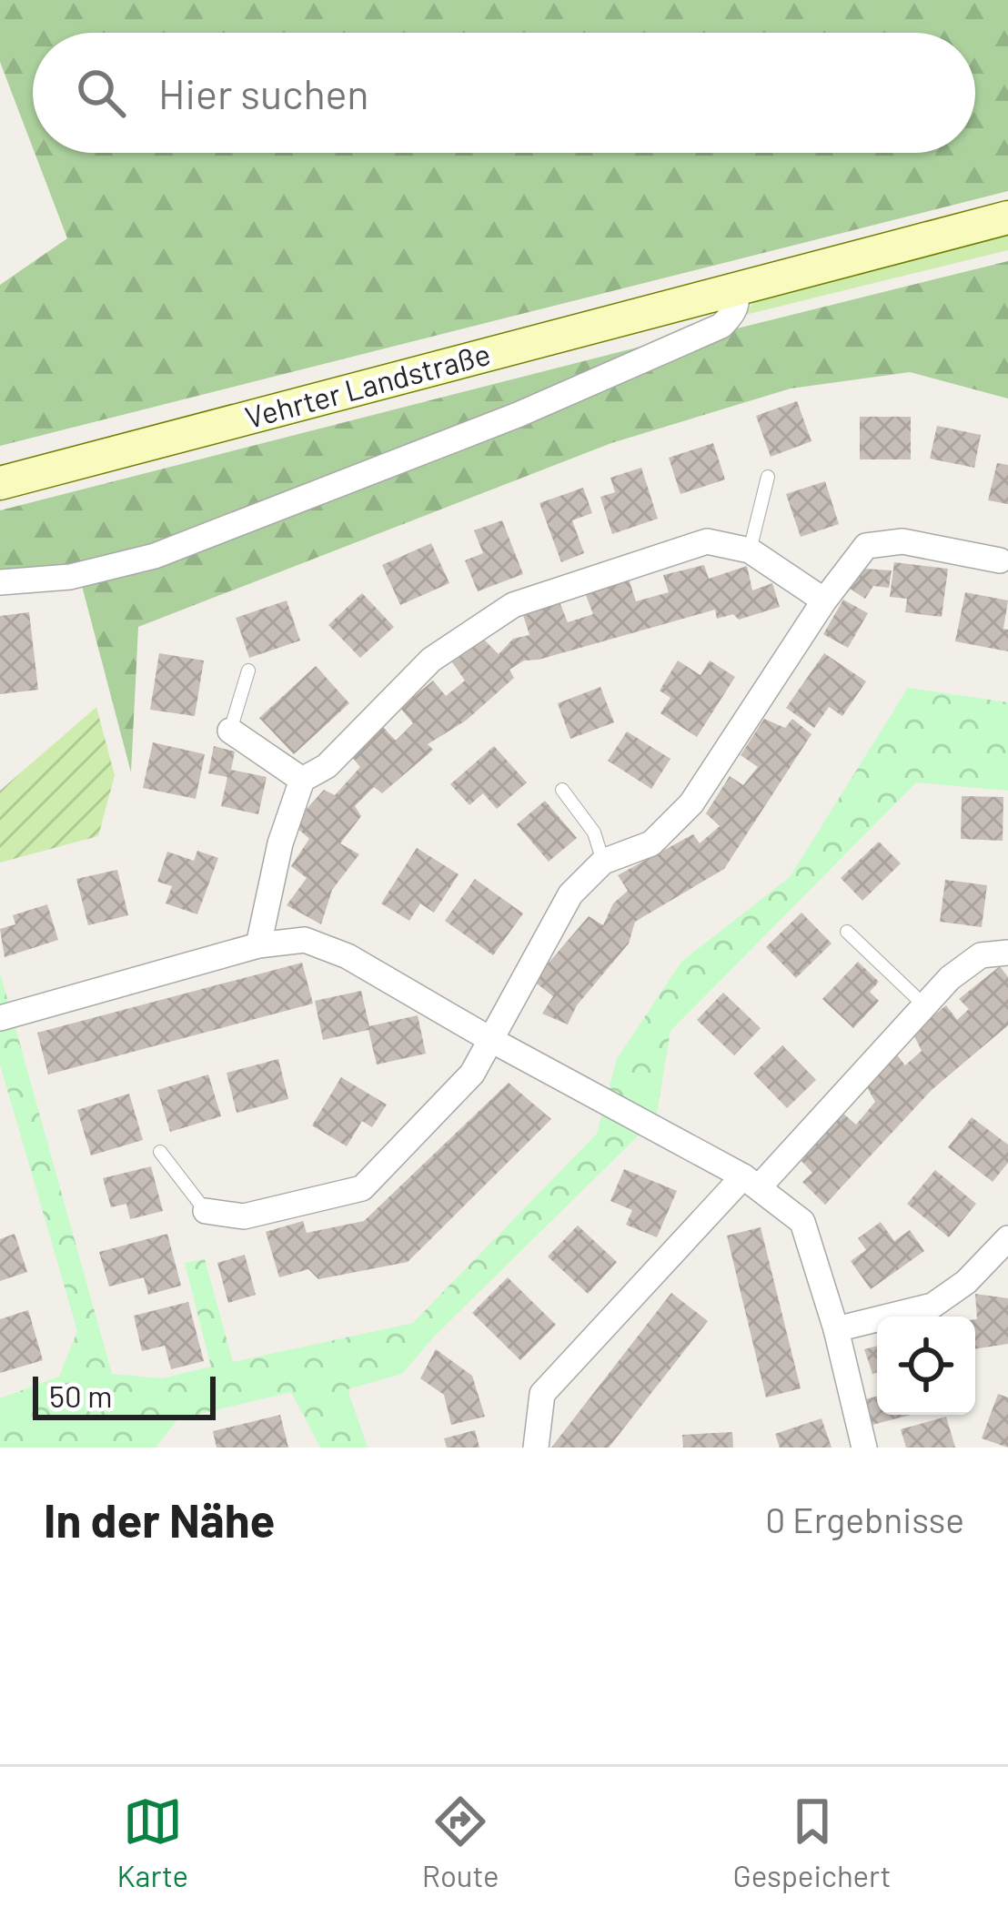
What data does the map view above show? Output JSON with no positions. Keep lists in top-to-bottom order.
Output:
{
  "streets": {
    "main road": ["Vehrter Landstraße"]
  },
  "scale_bar": "50 m",
  "page": {
    "search": "Hier suchen",
    "scale": "50 m",
    "heading": ["In der Nähe", "0 Ergebnisse"],
    "nav": ["Karte", "Route", "Gespeichert"]
  }
}
